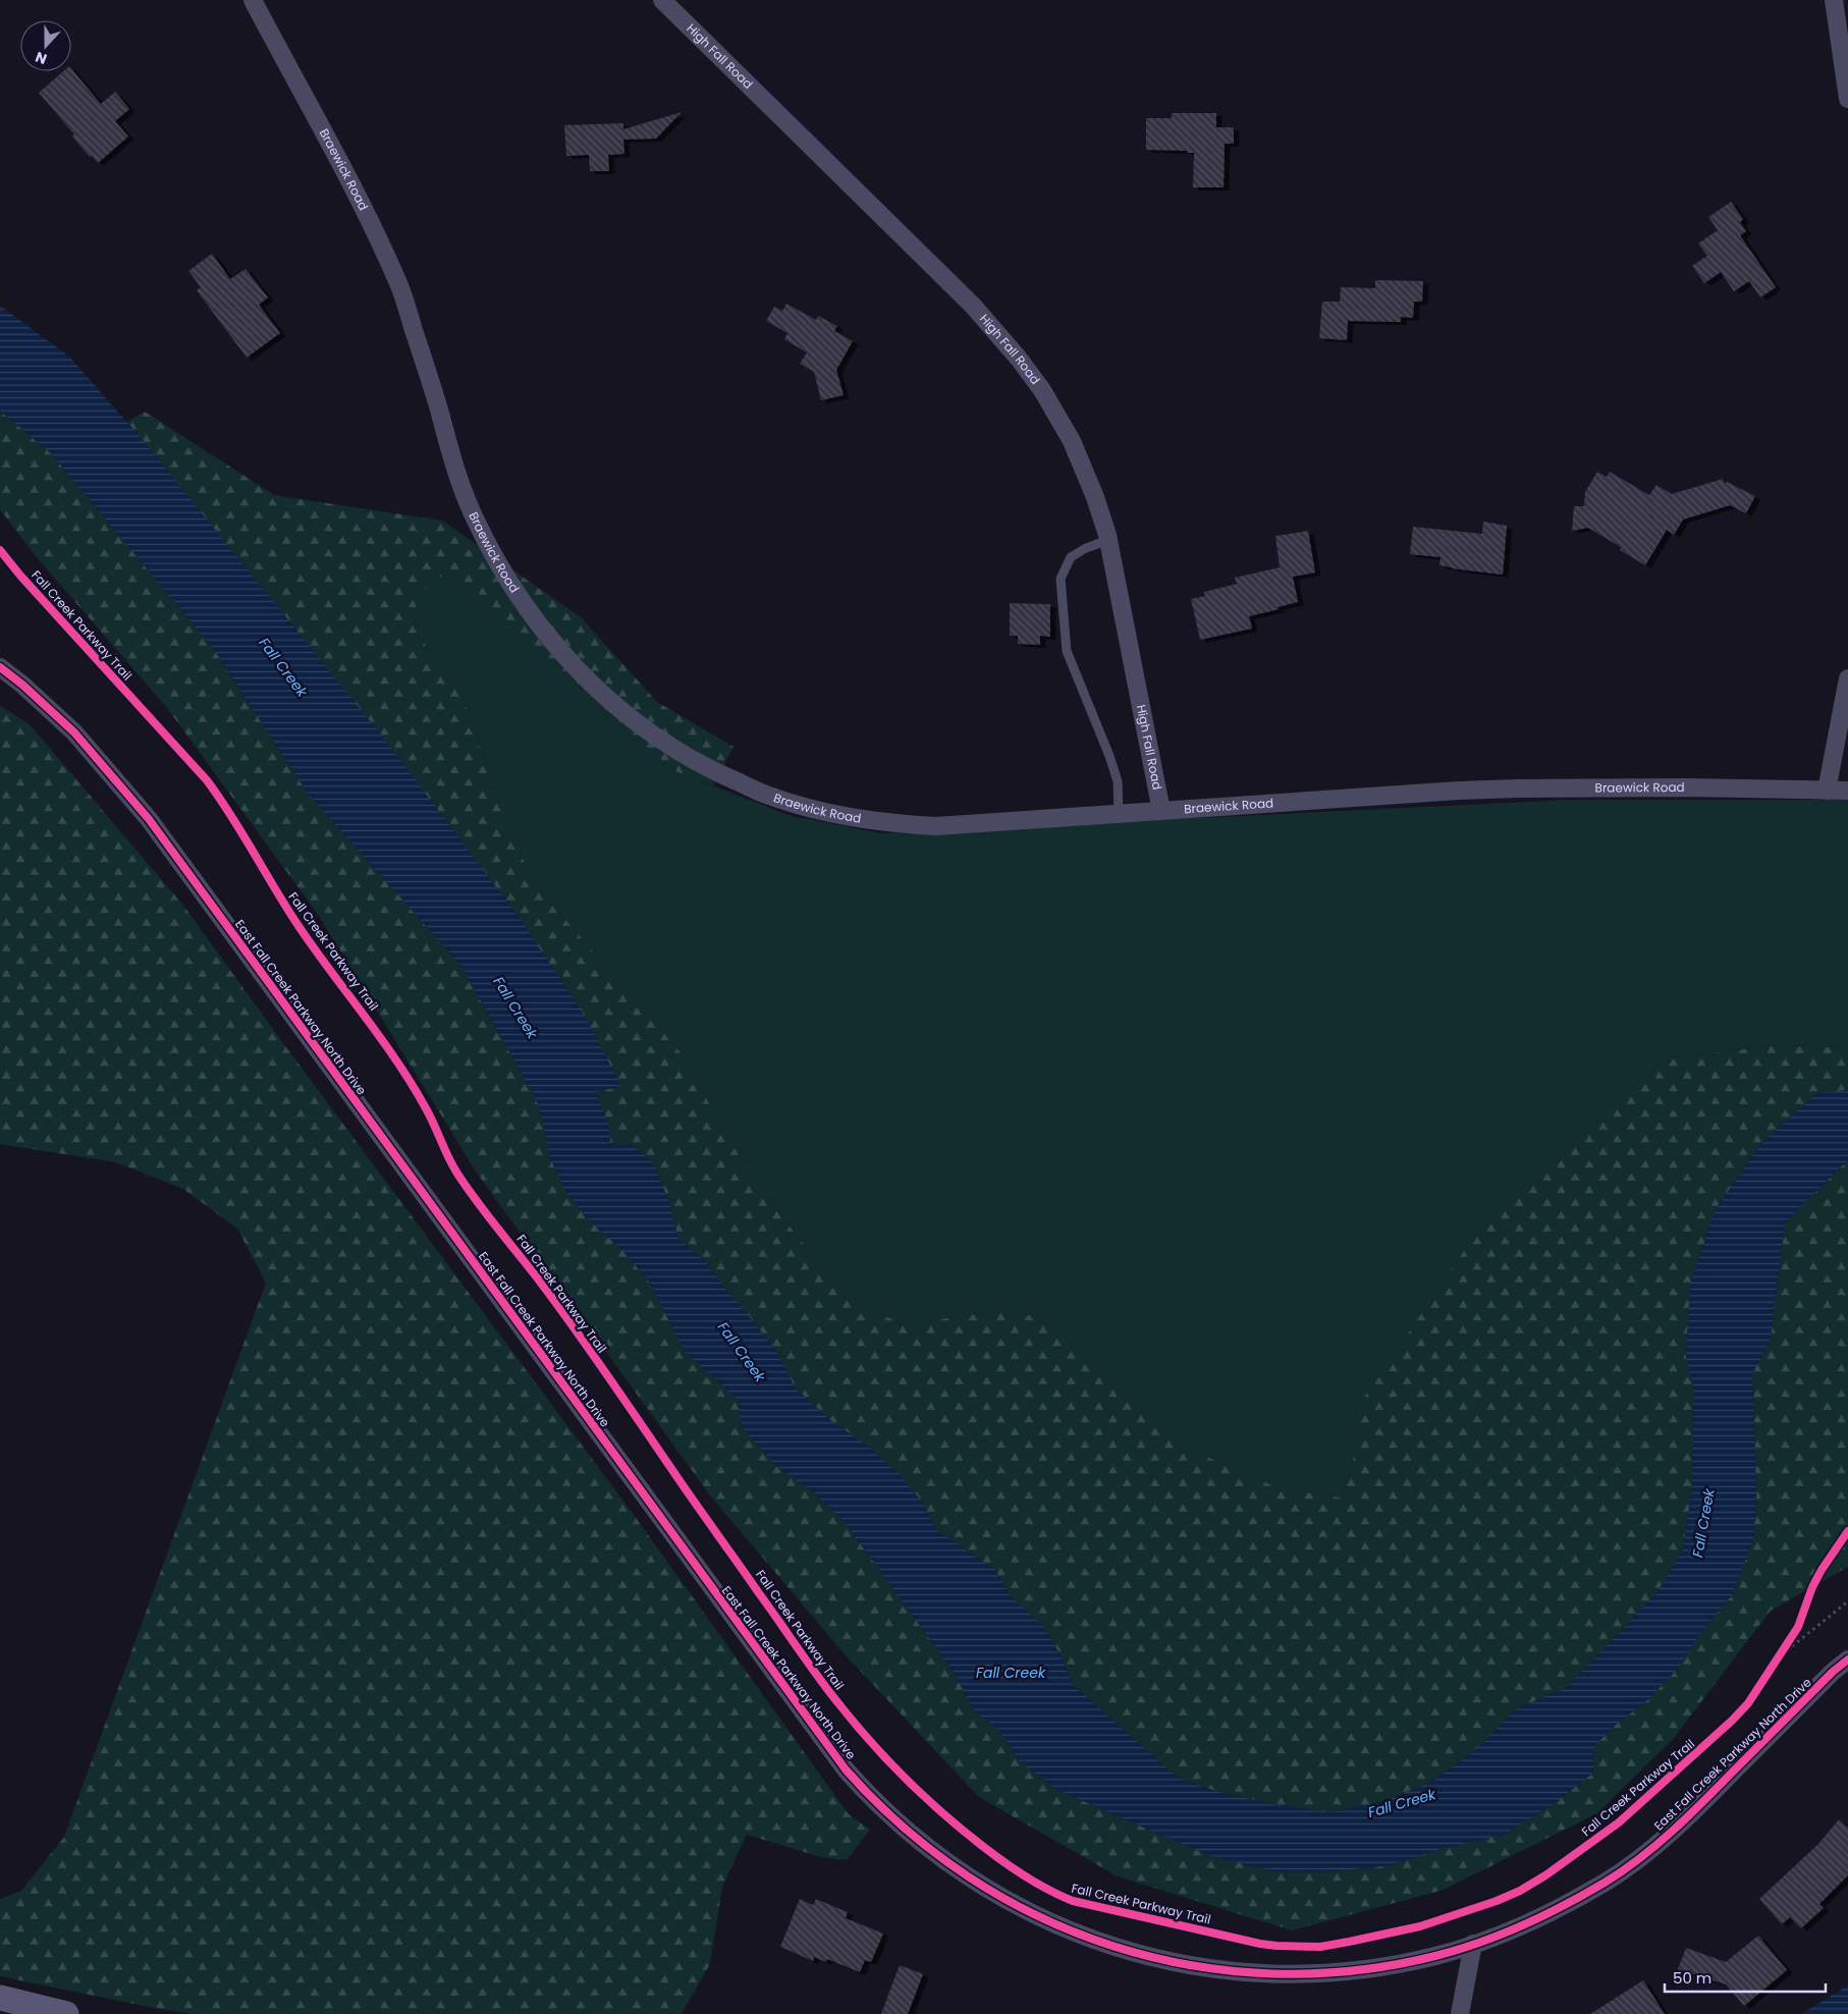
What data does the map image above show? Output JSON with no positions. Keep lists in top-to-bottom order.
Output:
{
  "streets": {
    "street": ["High Fall Road", "Braewick Road", "East Fall Creek Parkway North Drive"],
    "cycle path": ["Fall Creek Parkway Trail"]
  },
  "crossings": [
    ["High Fall Road", "Braewick Road"]
  ],
  "water": ["Fall Creek"],
  "scale_bar": "50 m",
  "north": "bottom"
}
